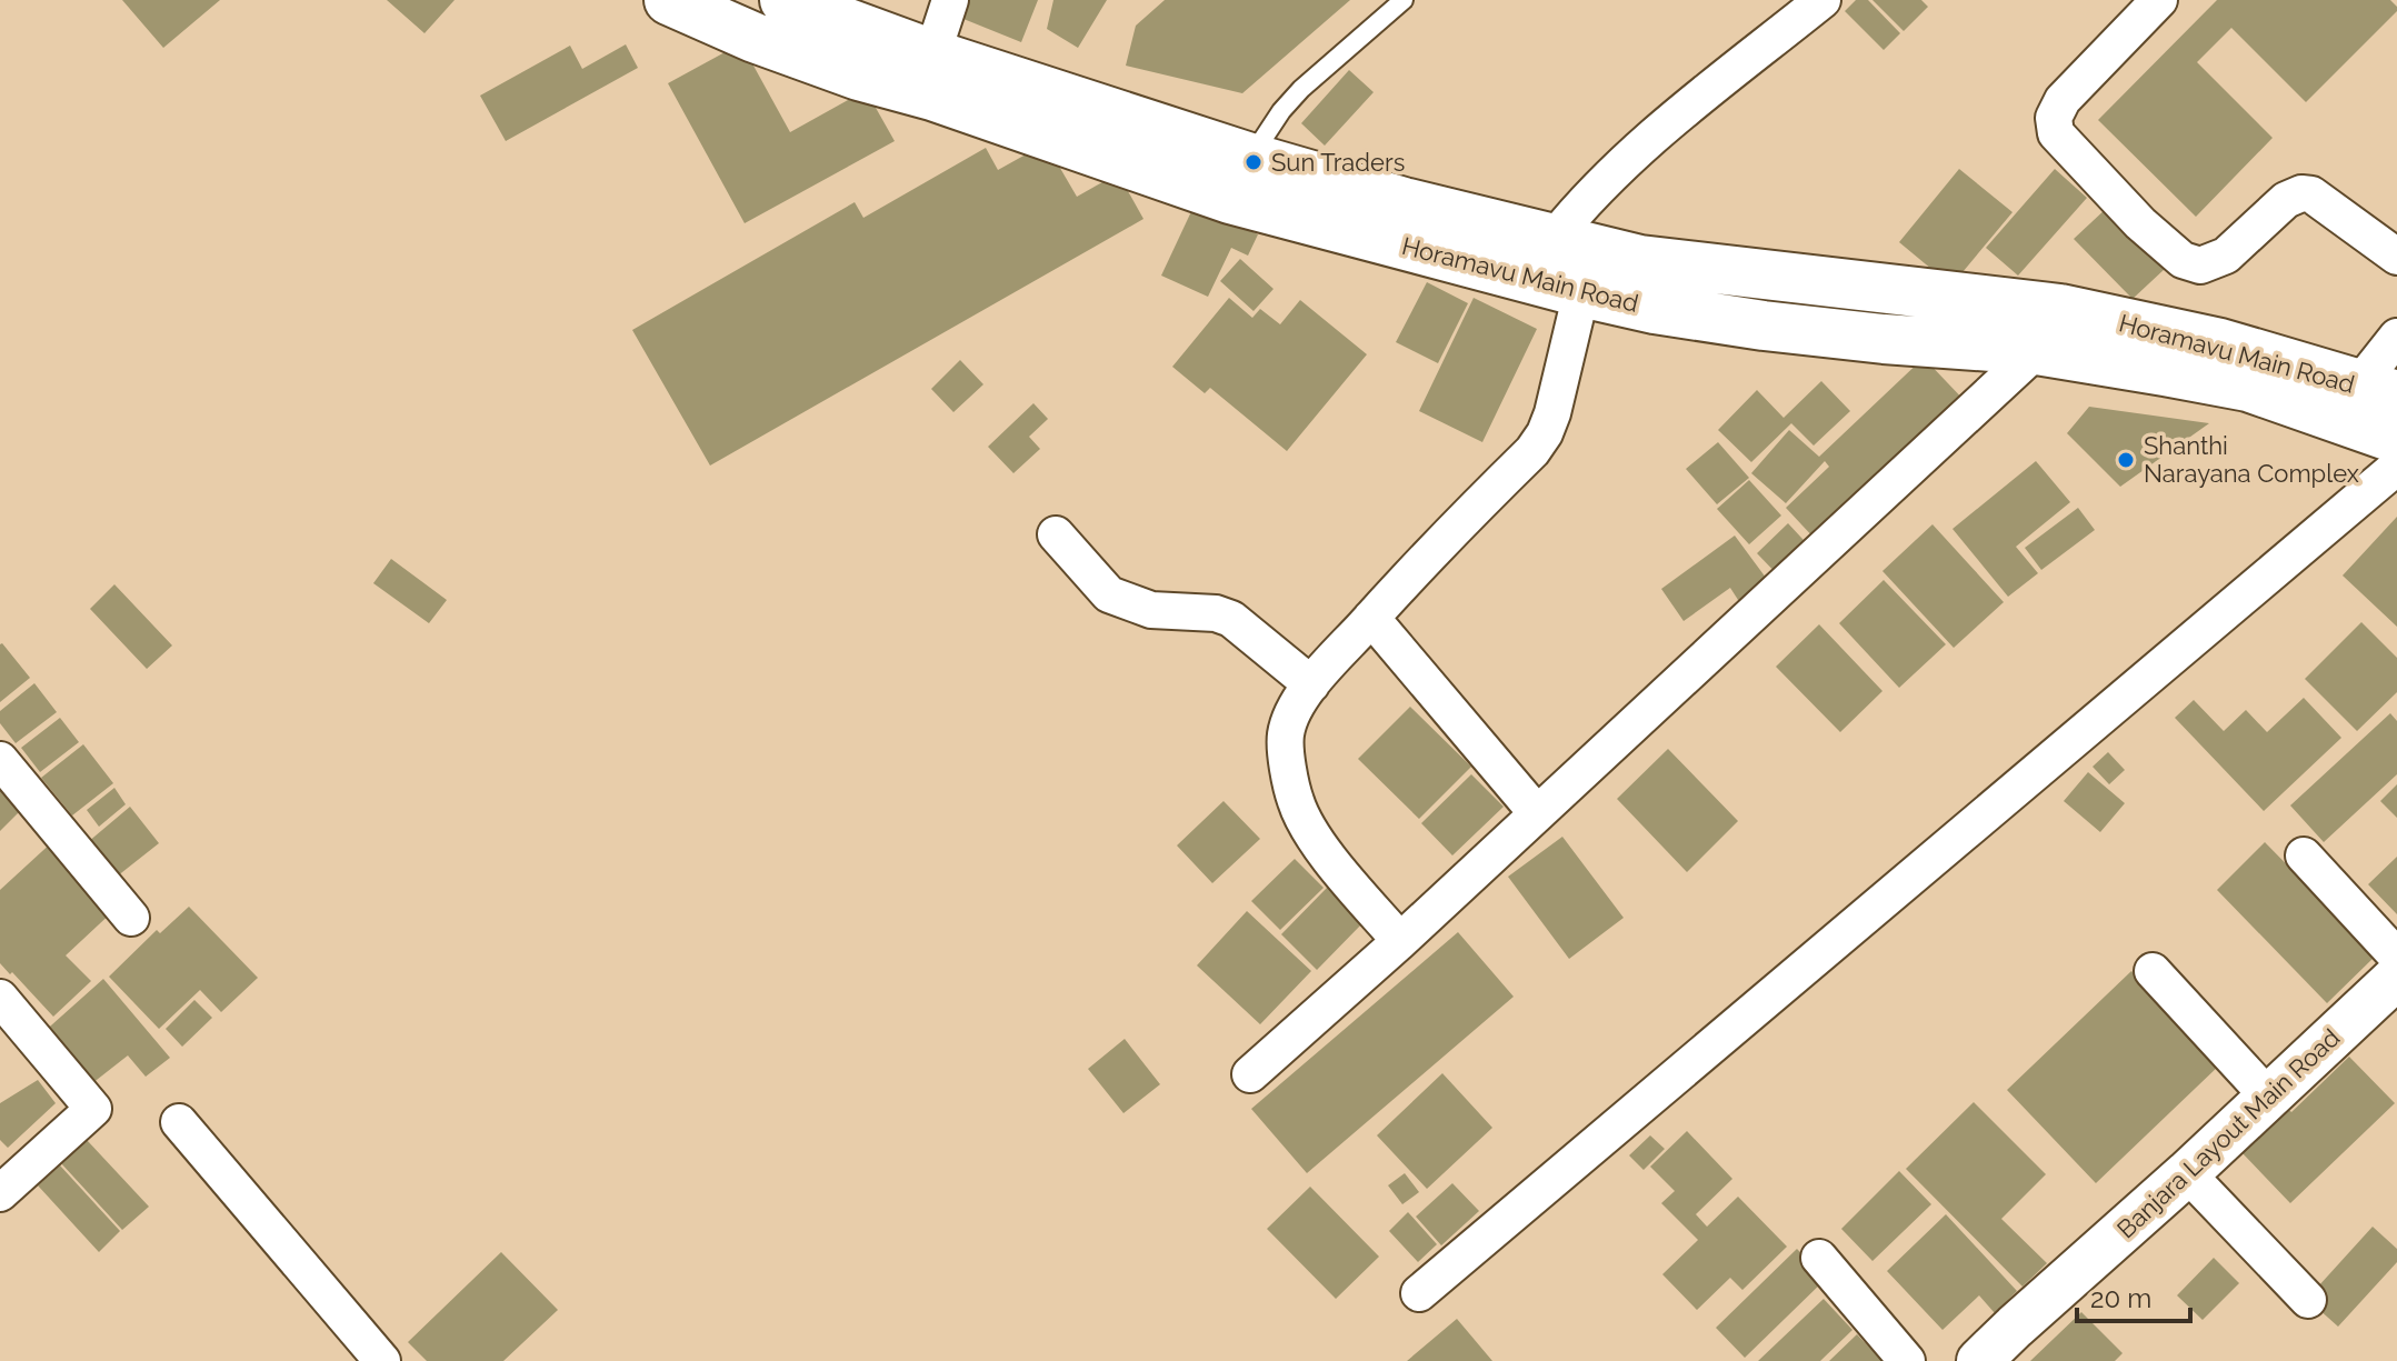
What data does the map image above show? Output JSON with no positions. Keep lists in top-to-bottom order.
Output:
{
  "streets": {
    "main road": ["Horamavu Main Road"],
    "street": ["Banjara Layout Main Road"]
  },
  "places": ["Sun Traders", "Shanthi Narayana Complex"],
  "scale_bar": "20 m"
}
